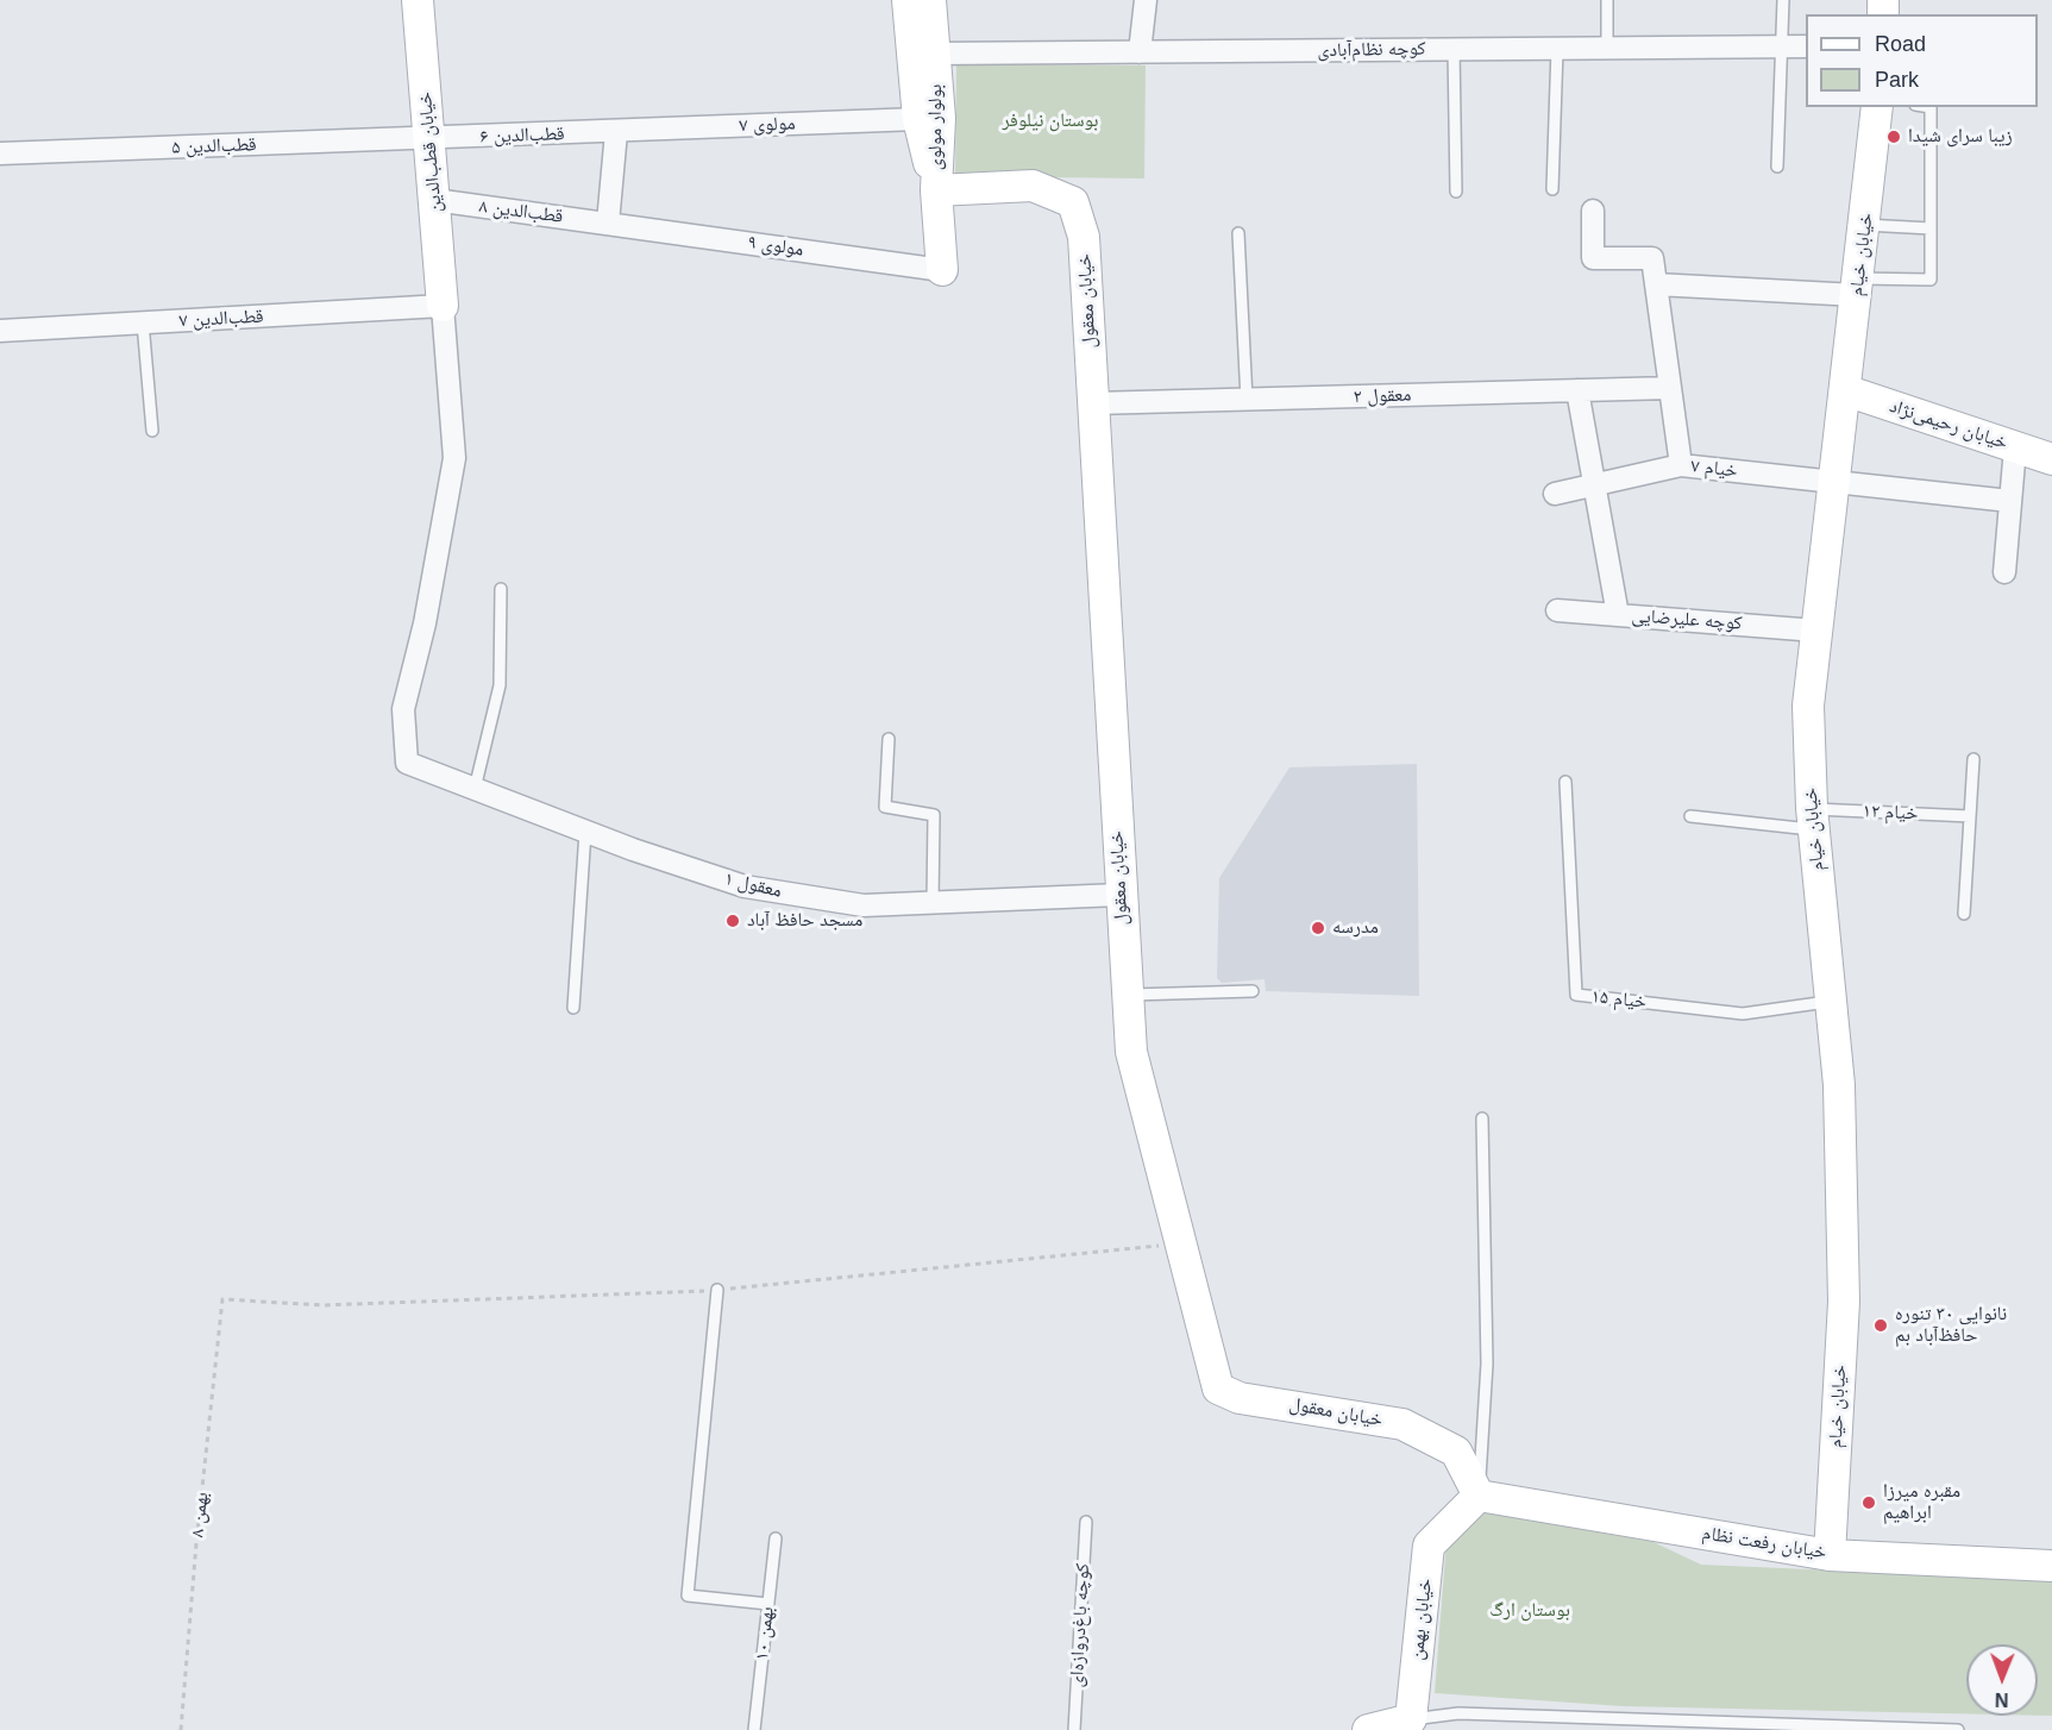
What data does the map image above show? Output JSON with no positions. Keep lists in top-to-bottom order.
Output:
{
  "streets": {
    "street": [
      "کوچه نظام‌آبادی",
      "مولوی ۷",
      "بولوار مولوی",
      "قطب‌الدین ۶",
      "قطب‌الدین ۵",
      "خیابان قطب‌الدین",
      "قطب‌الدین ۸",
      "مولوی ۹",
      "خیابان خیام",
      "خیابان معقول",
      "قطب‌الدین ۷",
      "معقول ۲",
      "خیابان رحیمی‌نژاد",
      "خیام ۷",
      "کوچه علیرضایی",
      "معقول ۱",
      "خیابان رفعت نظام",
      "خیابان بهمن"
    ],
    "lane": [
      "خیام ۱۲",
      "خیام ۱۵",
      "کوچه باغ‌دروازه‌ای",
      "بهمن ۱۰"
    ],
    "path": ["بهمن ۸"]
  },
  "crossings": [
    ["کوچه نظام‌آبادی", "بولوار مولوی"],
    ["مولوی ۷", "بولوار مولوی"],
    ["مولوی ۷", "قطب‌الدین ۶"],
    ["بولوار مولوی", "خیابان معقول"],
    ["قطب‌الدین ۶", "قطب‌الدین ۵"],
    ["قطب‌الدین ۶", "خیابان قطب‌الدین"],
    ["قطب‌الدین ۵", "خیابان قطب‌الدین"],
    ["خیابان قطب‌الدین", "قطب‌الدین ۸"],
    ["خیابان قطب‌الدین", "قطب‌الدین ۷"],
    ["خیابان قطب‌الدین", "معقول ۱"],
    ["قطب‌الدین ۸", "مولوی ۹"],
    ["خیابان خیام", "خیابان رحیمی‌نژاد"],
    ["خیابان خیام", "خیام ۷"],
    ["خیابان خیام", "کوچه علیرضایی"],
    ["خیابان خیام", "خیام ۱۲"],
    ["خیابان خیام", "خیام ۱۵"],
    ["خیابان خیام", "خیابان رفعت نظام"],
    ["خیابان معقول", "معقول ۲"],
    ["خیابان معقول", "معقول ۱"],
    ["خیابان معقول", "خیابان رفعت نظام"],
    ["خیابان معقول", "خیابان بهمن"],
    ["قطب‌الدین ۷", "معقول ۱"],
    ["خیابان رفعت نظام", "خیابان بهمن"]
  ],
  "parks": ["بوستان نیلوفر", "بوستان ارگ"],
  "places": [
    "زیبا سرای شیدا",
    "مسجد حافظ آباد",
    "مدرسه",
    "نانوایی ۳۰ تنوره حافظ‌آباد بم",
    "مقبره میرزا ابراهیم"
  ],
  "legend": ["Road", "Park"],
  "north": "bottom"
}
